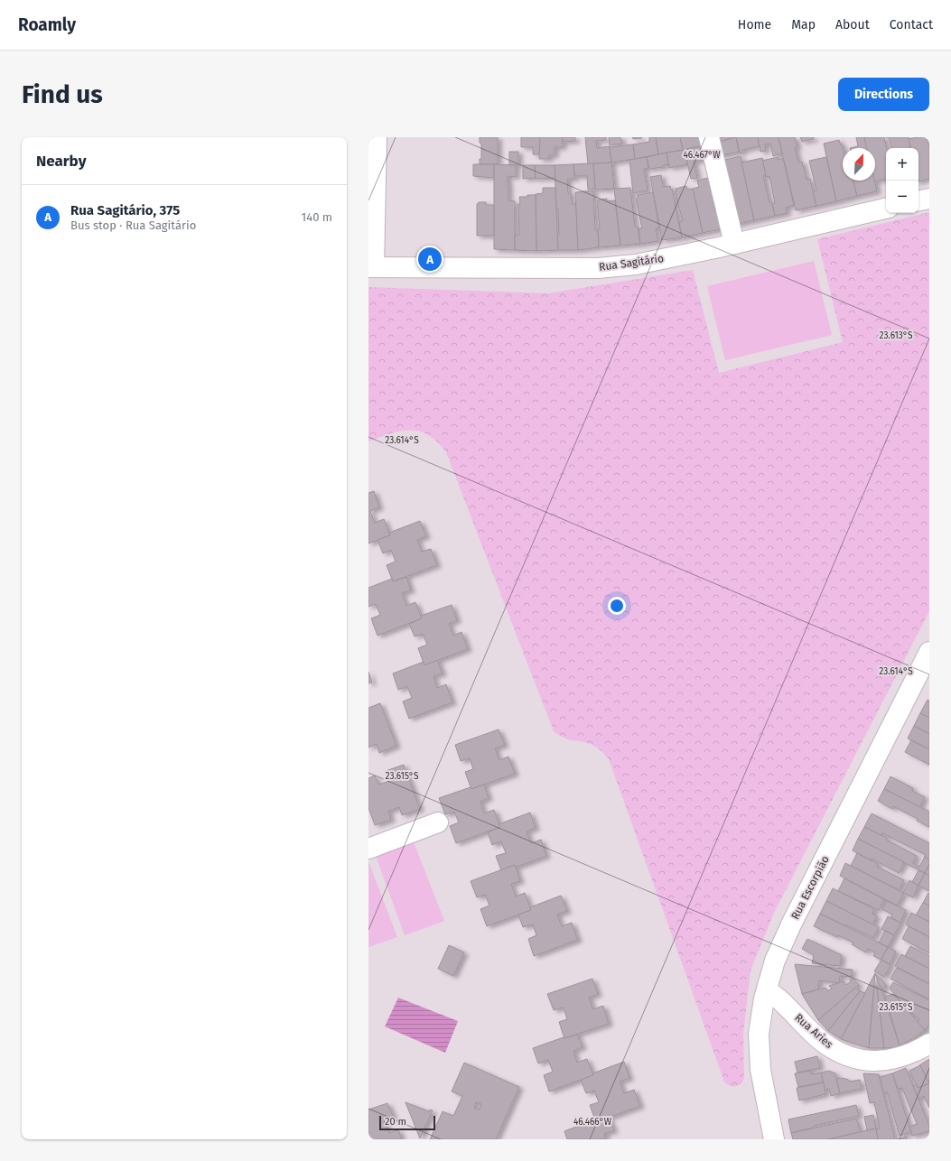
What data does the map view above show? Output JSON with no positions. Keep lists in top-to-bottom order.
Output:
{
  "streets": {
    "street": ["Rua Sagitário", "Rua Escorpião", "Rua Aries"]
  },
  "crossings": [
    ["Rua Escorpião", "Rua Aries"]
  ],
  "scale_bar": "20 m",
  "north": "top right",
  "page": {
    "header": "Roamly",
    "nav": [
      "Home",
      "Map",
      "About",
      "Contact"
    ],
    "buttons": "Directions",
    "title": "Find us",
    "heading": "Nearby",
    "map_buttons": ["+", "−"],
    "list": [
      {
        "mark": "A",
        "name": "Rua Sagitário, 375",
        "note": "Bus stop · Rua Sagitário",
        "value": "140 m"
      }
    ],
    "pins": "A",
    "scale": "20 m"
  },
  "coordinates": [
    "46.467°W",
    "23.613°S",
    "23.614°S",
    "23.615°S",
    "46.466°W"
  ]
}
